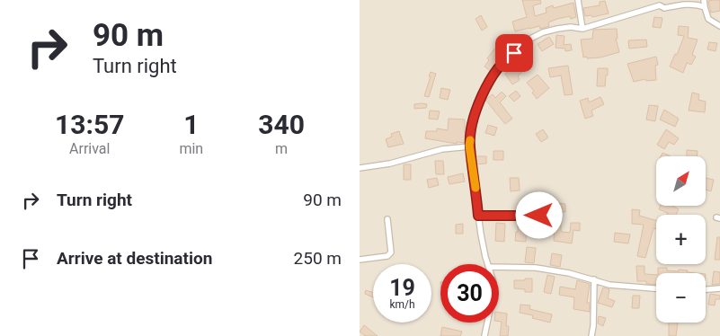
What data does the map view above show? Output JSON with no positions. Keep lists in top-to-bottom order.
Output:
{
  "north": "top right",
  "page": {
    "turn": ["90 m", "Turn right"],
    "eta": [
      "13:57",
      "Arrival",
      "1",
      "min",
      "340",
      "m"
    ],
    "map_buttons": ["+", "−"],
    "list": [
      {
        "name": "Turn right",
        "value": "90 m"
      },
      {
        "name": "Arrive at destination",
        "value": "250 m"
      }
    ],
    "speed": "19 km/h",
    "limit": "30"
  }
}
